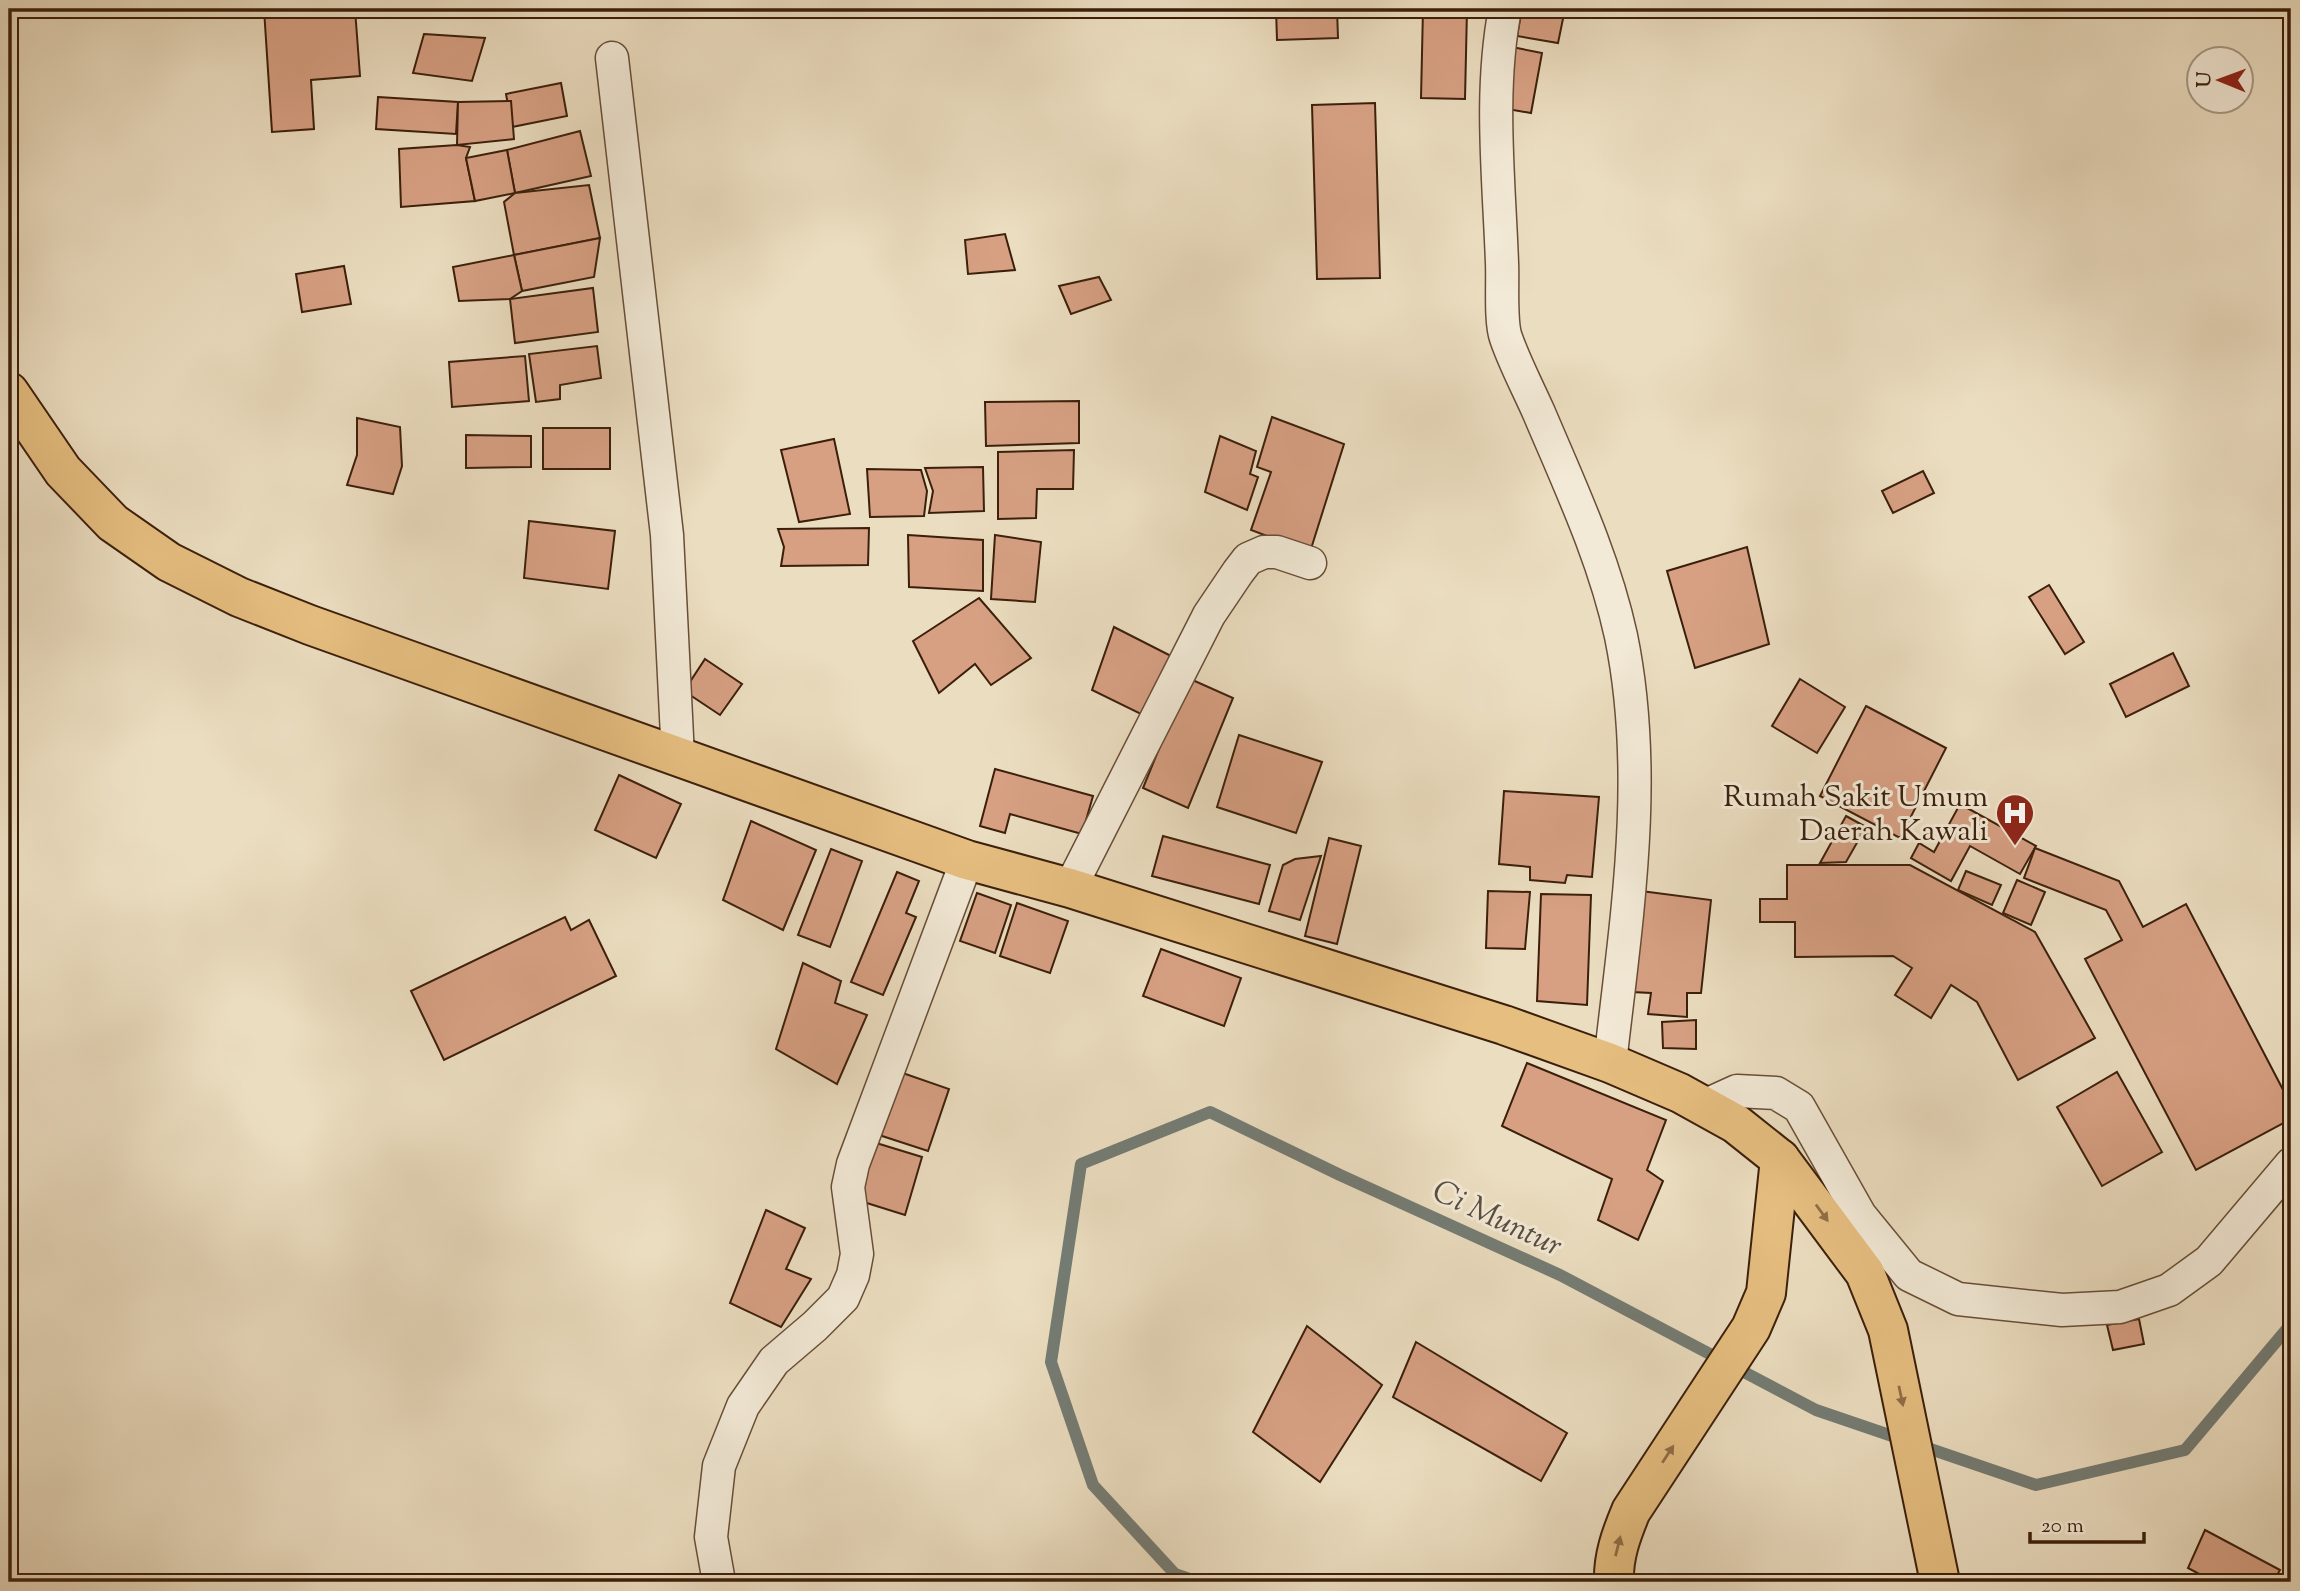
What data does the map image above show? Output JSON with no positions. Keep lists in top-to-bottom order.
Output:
{
  "water": ["Ci Muntur"],
  "places": {
    "hospital": ["Rumah Sakit Umum Daerah Kawali"]
  },
  "scale_bar": "20 m",
  "north": "left"
}
